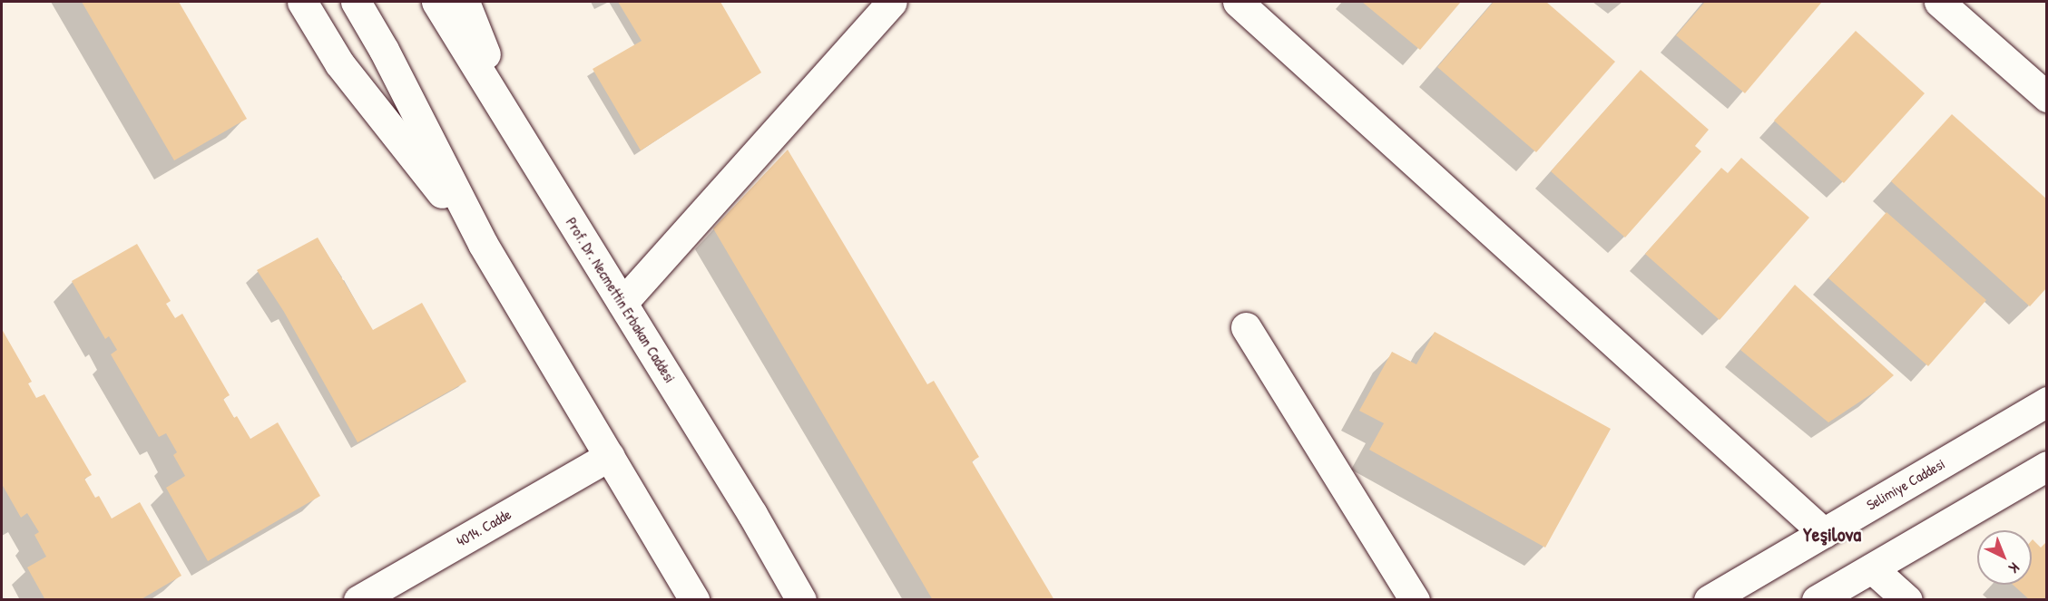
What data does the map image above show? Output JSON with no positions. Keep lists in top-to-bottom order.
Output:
{
  "streets": {
    "street": ["Prof. Dr. Necmettin Erbakan Caddesi", "Selimiye Caddesi", "4014. Cadde"]
  },
  "districts": ["Yeşilova"],
  "north": "bottom right"
}
